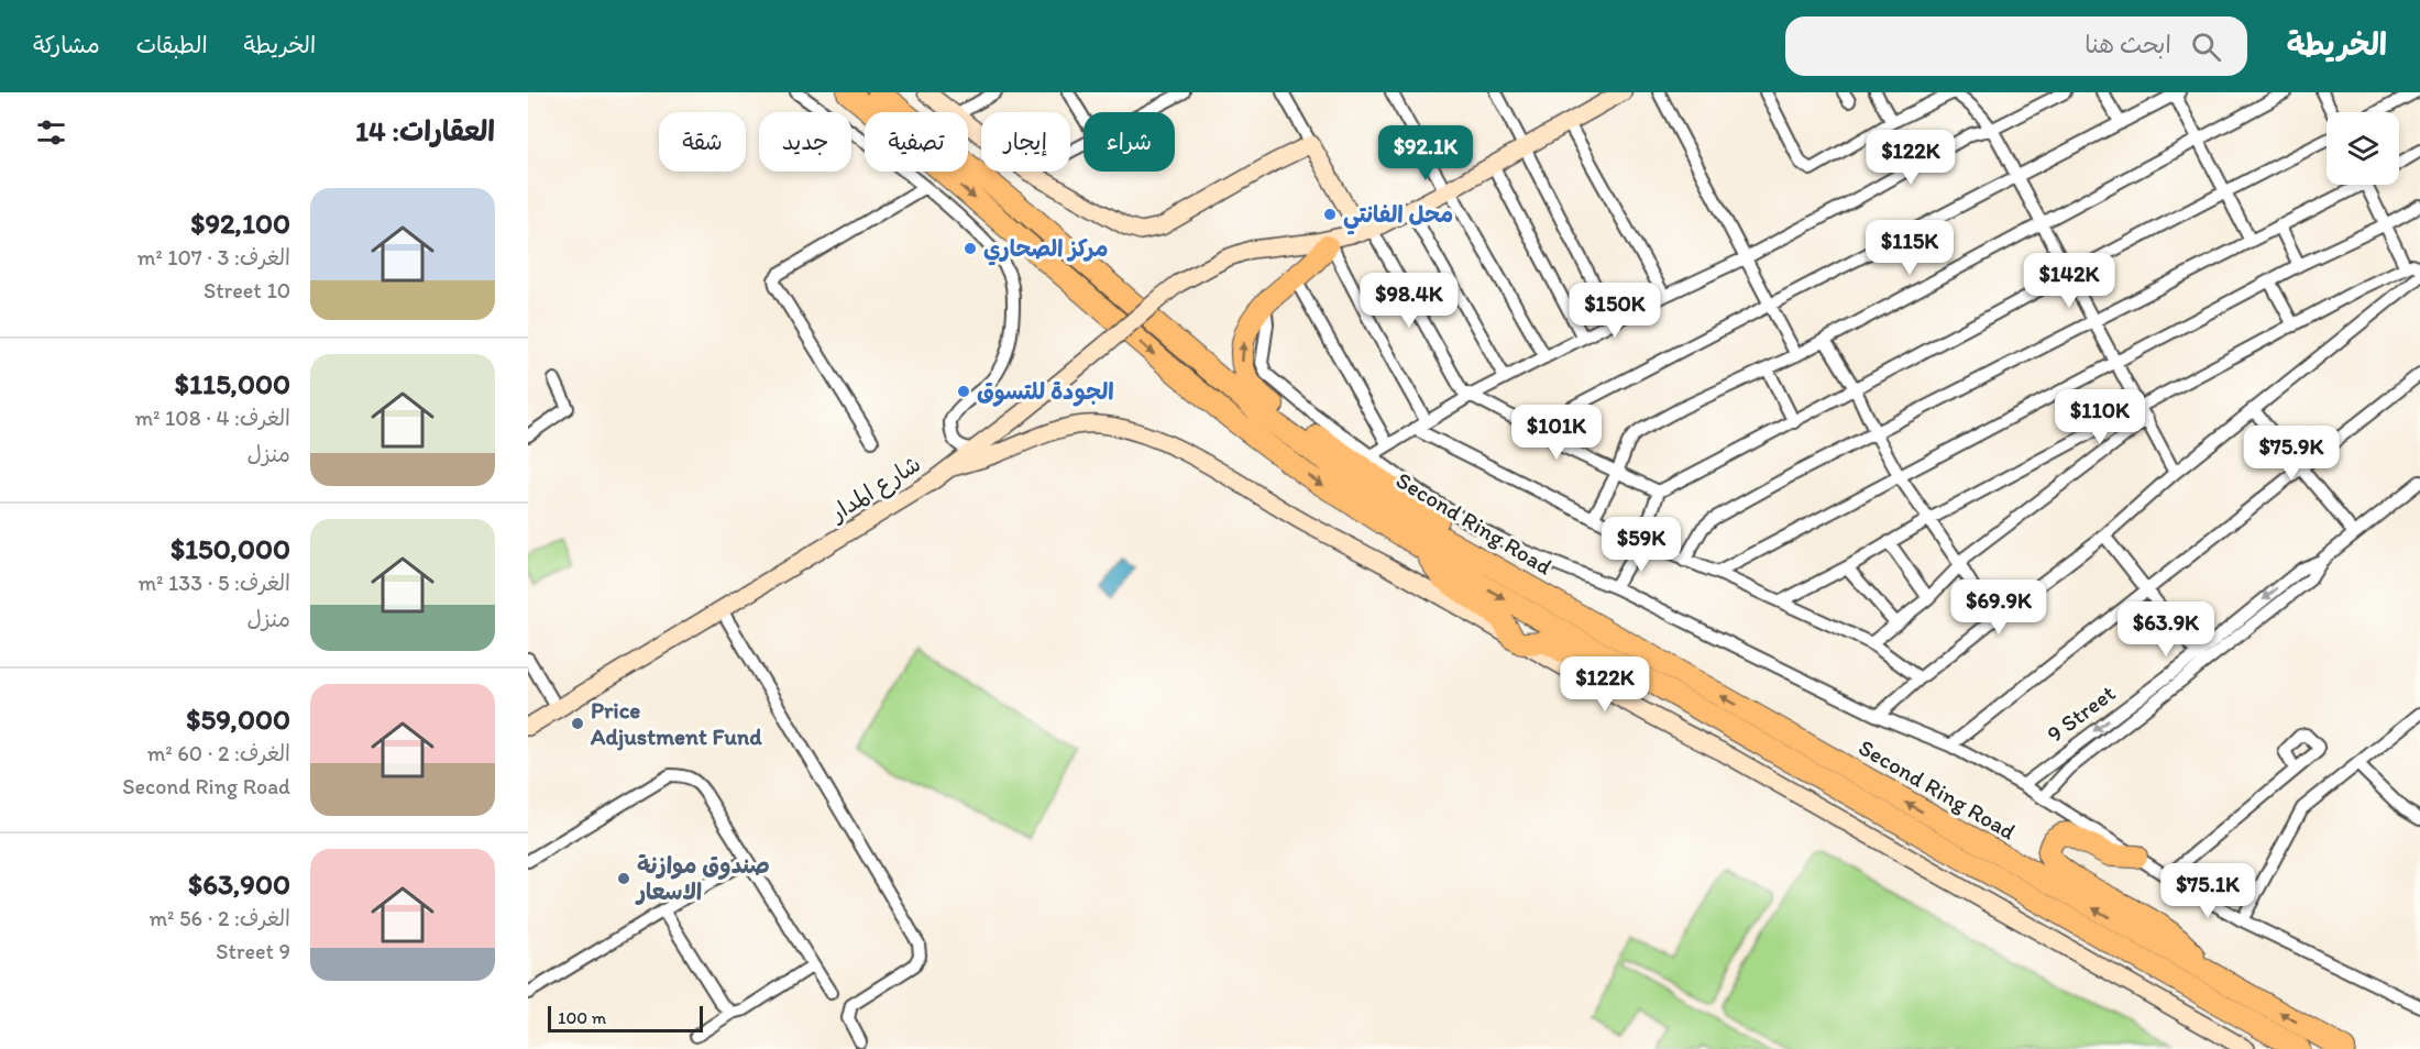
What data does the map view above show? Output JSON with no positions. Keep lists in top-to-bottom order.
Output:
{
  "streets": {
    "highway": ["Second Ring Road"],
    "street": ["شارع المدار", "9 Street"]
  },
  "places": [
    "محل الفانتي",
    "مركز الصحاري",
    "الجودة للتسوق",
    "Price Adjustment Fund",
    "صندوق موازنة الاسعار"
  ],
  "scale_bar": "100 m",
  "page": {
    "header": "الخريطة",
    "search": "ابحث هنا",
    "nav": ["الخريطة", "الطبقات", "مشاركة"],
    "heading": "العقارات: 14",
    "chip": [
      "شراء",
      "إيجار",
      "تصفية",
      "جديد",
      "شقة"
    ],
    "price": [
      "$92.1K",
      "$122K",
      "$115K",
      "$142K",
      "$98.4K",
      "$150K",
      "$110K",
      "$101K",
      "$75.9K",
      "$59K",
      "$69.9K",
      "$63.9K",
      "$122K",
      "$75.1K"
    ],
    "list": [
      {
        "name": "$92,100",
        "note": "الغرف: 3 · 107 m² · 10 Street"
      },
      {
        "name": "$115,000",
        "note": "الغرف: 4 · 108 m² · منزل"
      },
      {
        "name": "$150,000",
        "note": "الغرف: 5 · 133 m² · منزل"
      },
      {
        "name": "$59,000",
        "note": "الغرف: 2 · 60 m² · Second Ring Road"
      },
      {
        "name": "$63,900",
        "note": "الغرف: 2 · 56 m² · 9 Street"
      }
    ],
    "scale": "100 m"
  }
}
